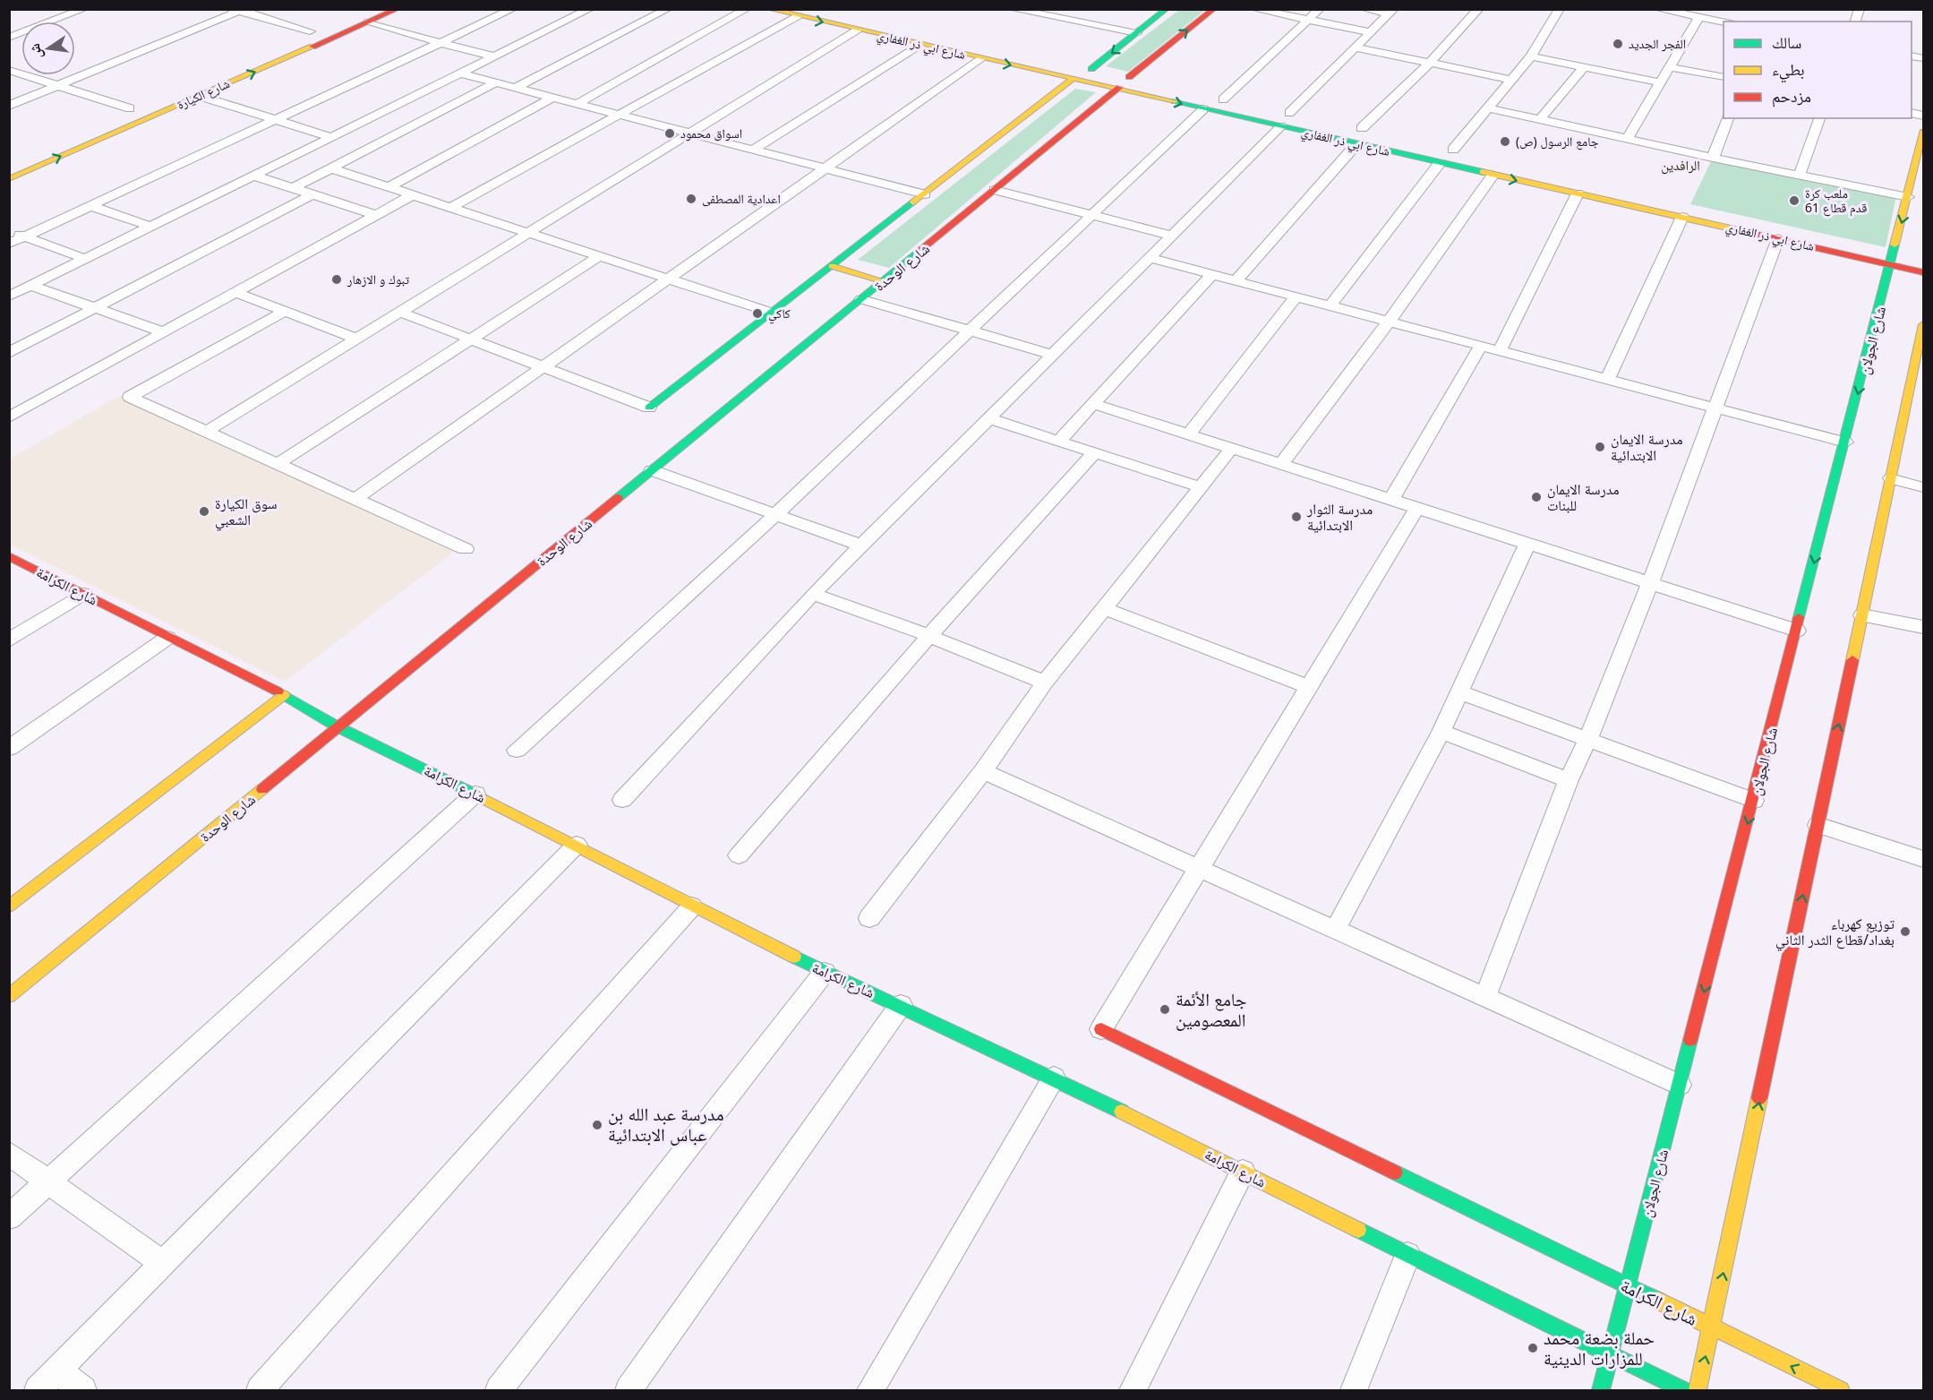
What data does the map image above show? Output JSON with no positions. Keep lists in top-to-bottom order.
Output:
{
  "streets": {
    "street": [
      "شارع ابي ذر الغفاري",
      "شارع الكيارة",
      "شارع الوحدة",
      "شارع الجولان",
      "شارع الكرامة"
    ]
  },
  "crossings": [
    ["شارع ابي ذر الغفاري", "شارع الوحدة"],
    ["شارع ابي ذر الغفاري", "شارع الجولان"],
    ["شارع الوحدة", "شارع الكرامة"],
    ["شارع الجولان", "شارع الكرامة"]
  ],
  "districts": ["الرافدين"],
  "places": [
    "الفجر الجديد",
    "اسواق محمود",
    "جامع الرسول (ص)",
    "اعدادية المصطفى",
    "ملعب كرة قدم قطاع 61",
    "تبوك و الازهار",
    "كاكي",
    "مدرسة الايمان الابتدائية",
    "مدرسة الايمان للبنات",
    "سوق الكيارة الشعبي",
    "مدرسة الثوار الابتدائية",
    "توزيع كهرباء بغداد/قطاع الثدر الثاني",
    "جامع الأئمة المعصومين",
    "مدرسة عبد الله بن عباس الابتدائية",
    "حملة بضعة محمد للمزارات الدينية"
  ],
  "legend": ["سالك", "بطيء", "مزدحم"],
  "north": "left"
}
